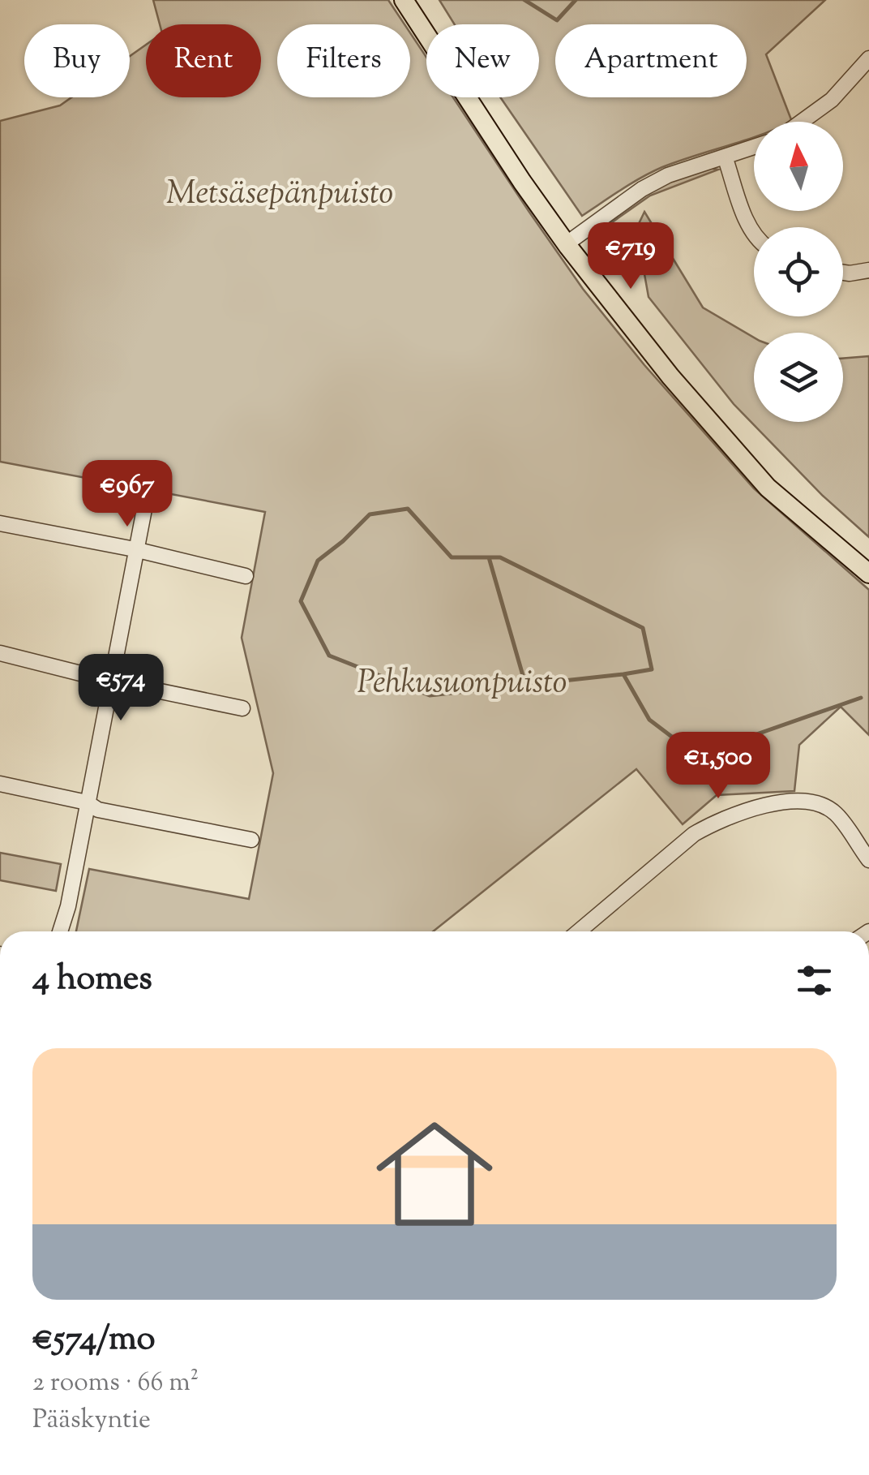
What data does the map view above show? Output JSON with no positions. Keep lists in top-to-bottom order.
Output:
{
  "parks": ["Metsäsepänpuisto", "Pehkusuonpuisto"],
  "north": "top",
  "page": {
    "chip": [
      "Buy",
      "Rent",
      "Filters",
      "New",
      "Apartment"
    ],
    "price": [
      "€719",
      "€967",
      "€574",
      "€1,500"
    ],
    "heading": "4 homes",
    "list": [
      {
        "name": "€574/mo",
        "note": "2 rooms · 66 m² · Pääskyntie"
      }
    ]
  }
}
